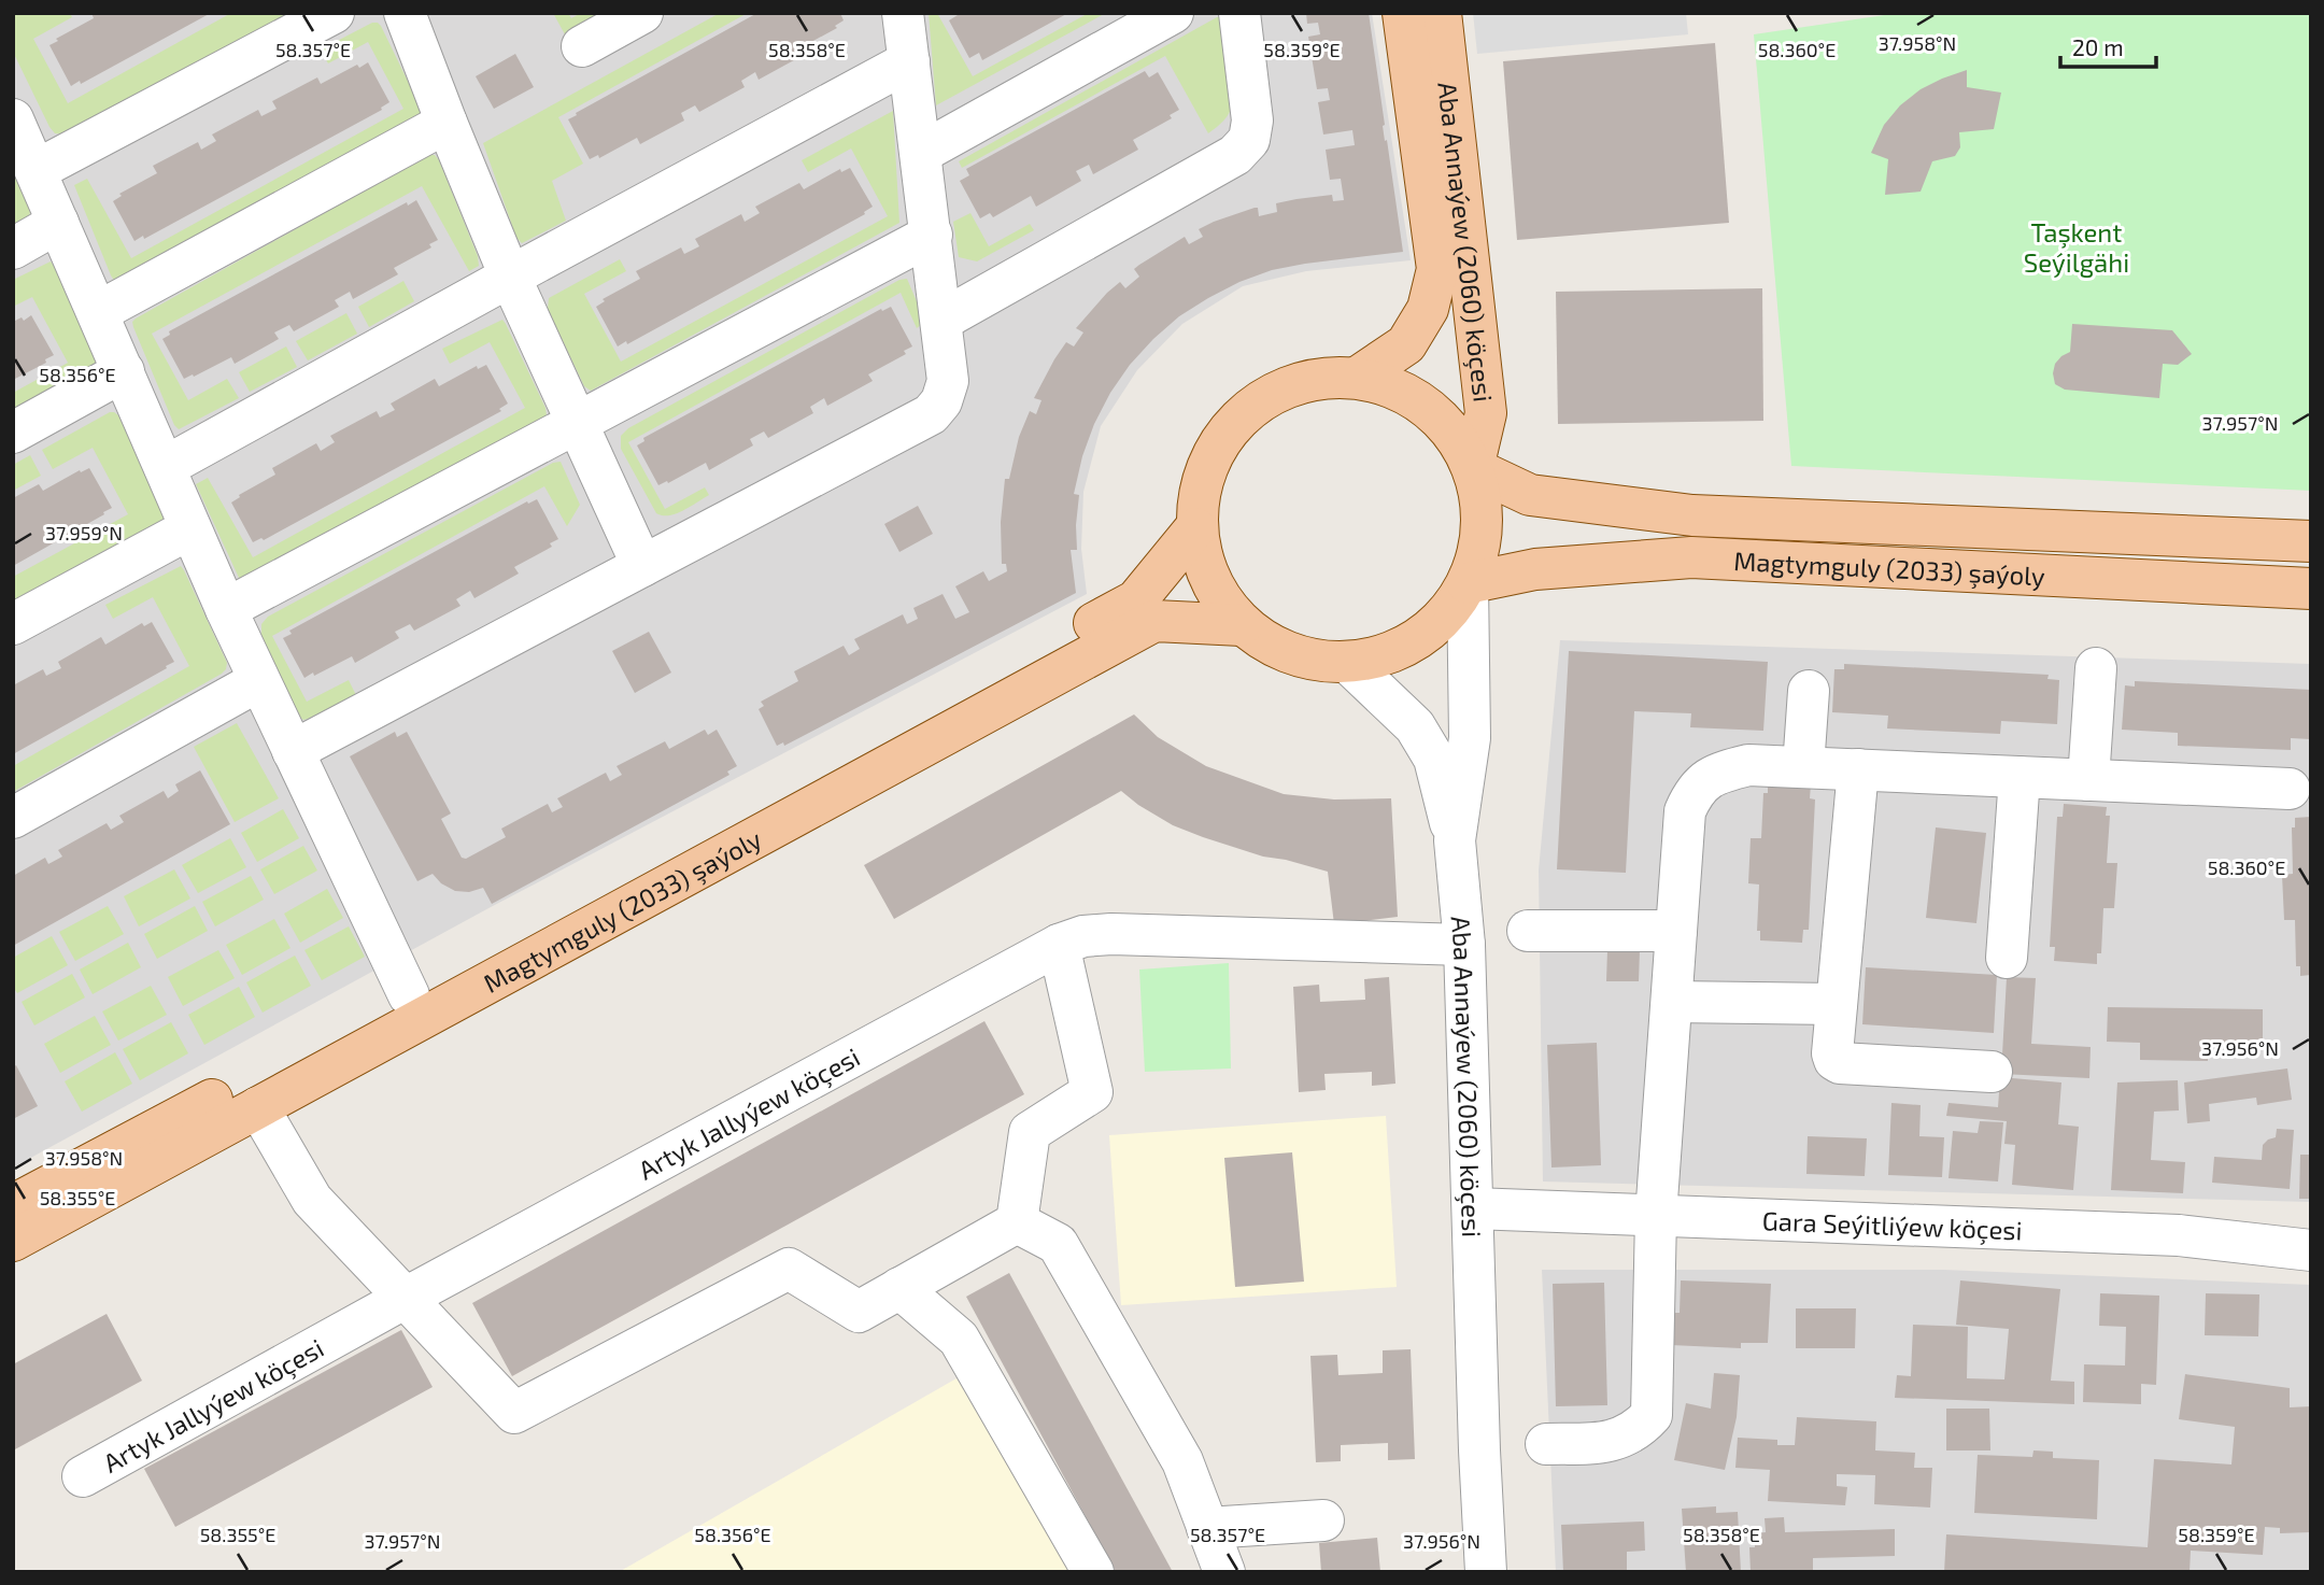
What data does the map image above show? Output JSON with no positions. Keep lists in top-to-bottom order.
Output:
{
  "streets": {
    "main road": ["Aba Annaýew (2060) köçesi", "Magtymguly (2033) şaýoly"],
    "street": ["Artyk Jallyýew köçesi", "Gara Seýitliýew köçesi"]
  },
  "crossings": [
    ["Aba Annaýew (2060) köçesi", "Magtymguly (2033) şaýoly"],
    ["Aba Annaýew (2060) köçesi", "Artyk Jallyýew köçesi"],
    ["Aba Annaýew (2060) köçesi", "Gara Seýitliýew köçesi"]
  ],
  "parks": ["Taşkent Seýilgähi"],
  "scale_bar": "20 m",
  "coordinates": [
    "37.958°N",
    "58.357°E",
    "58.358°E",
    "58.359°E",
    "58.360°E",
    "58.356°E",
    "37.957°N",
    "37.959°N",
    "37.956°N",
    "58.355°E"
  ]
}
